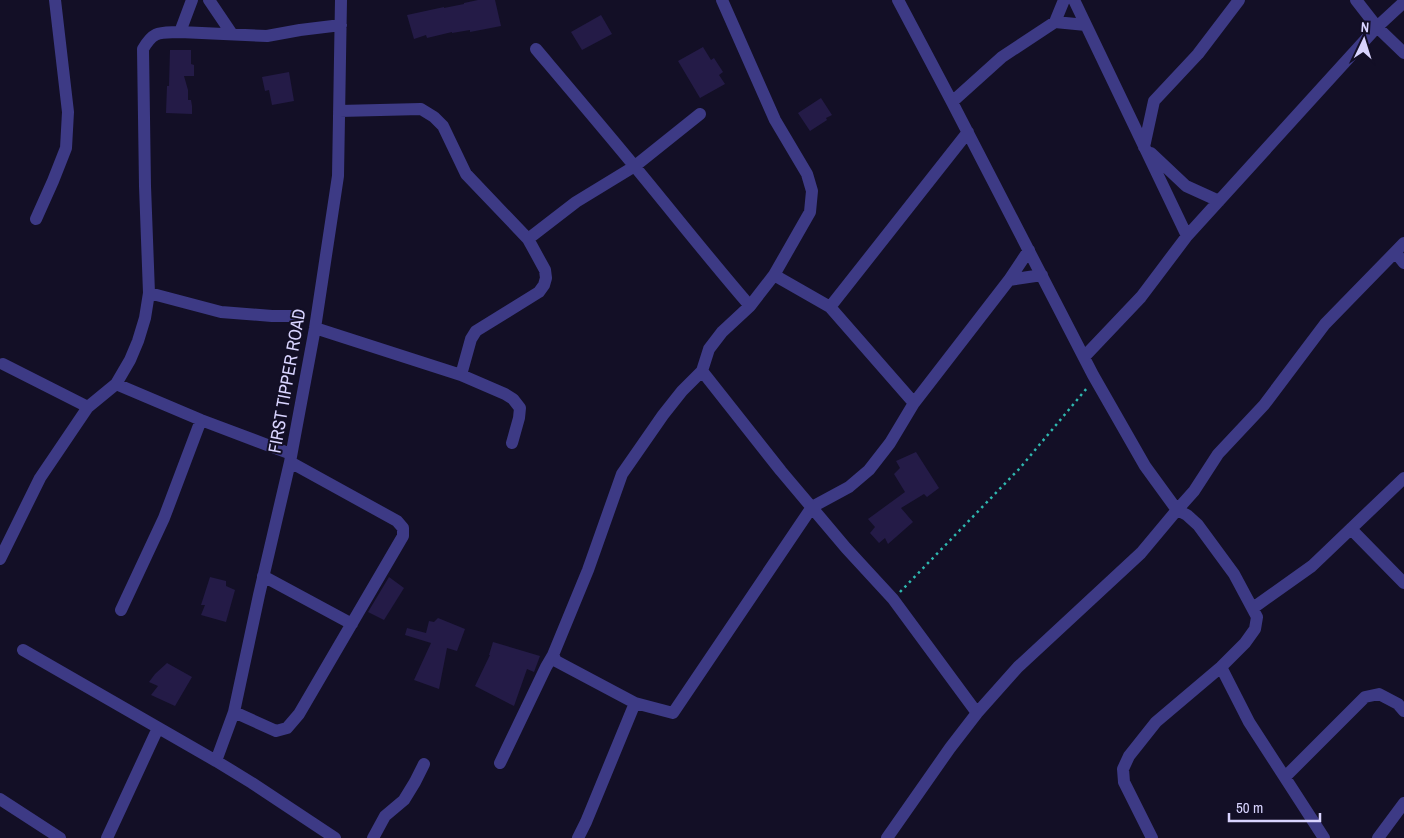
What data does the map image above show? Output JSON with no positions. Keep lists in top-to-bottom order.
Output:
{
  "streets": {
    "street": ["FIRST TIPPER ROAD"]
  },
  "scale_bar": "50 m",
  "north": "top"
}
